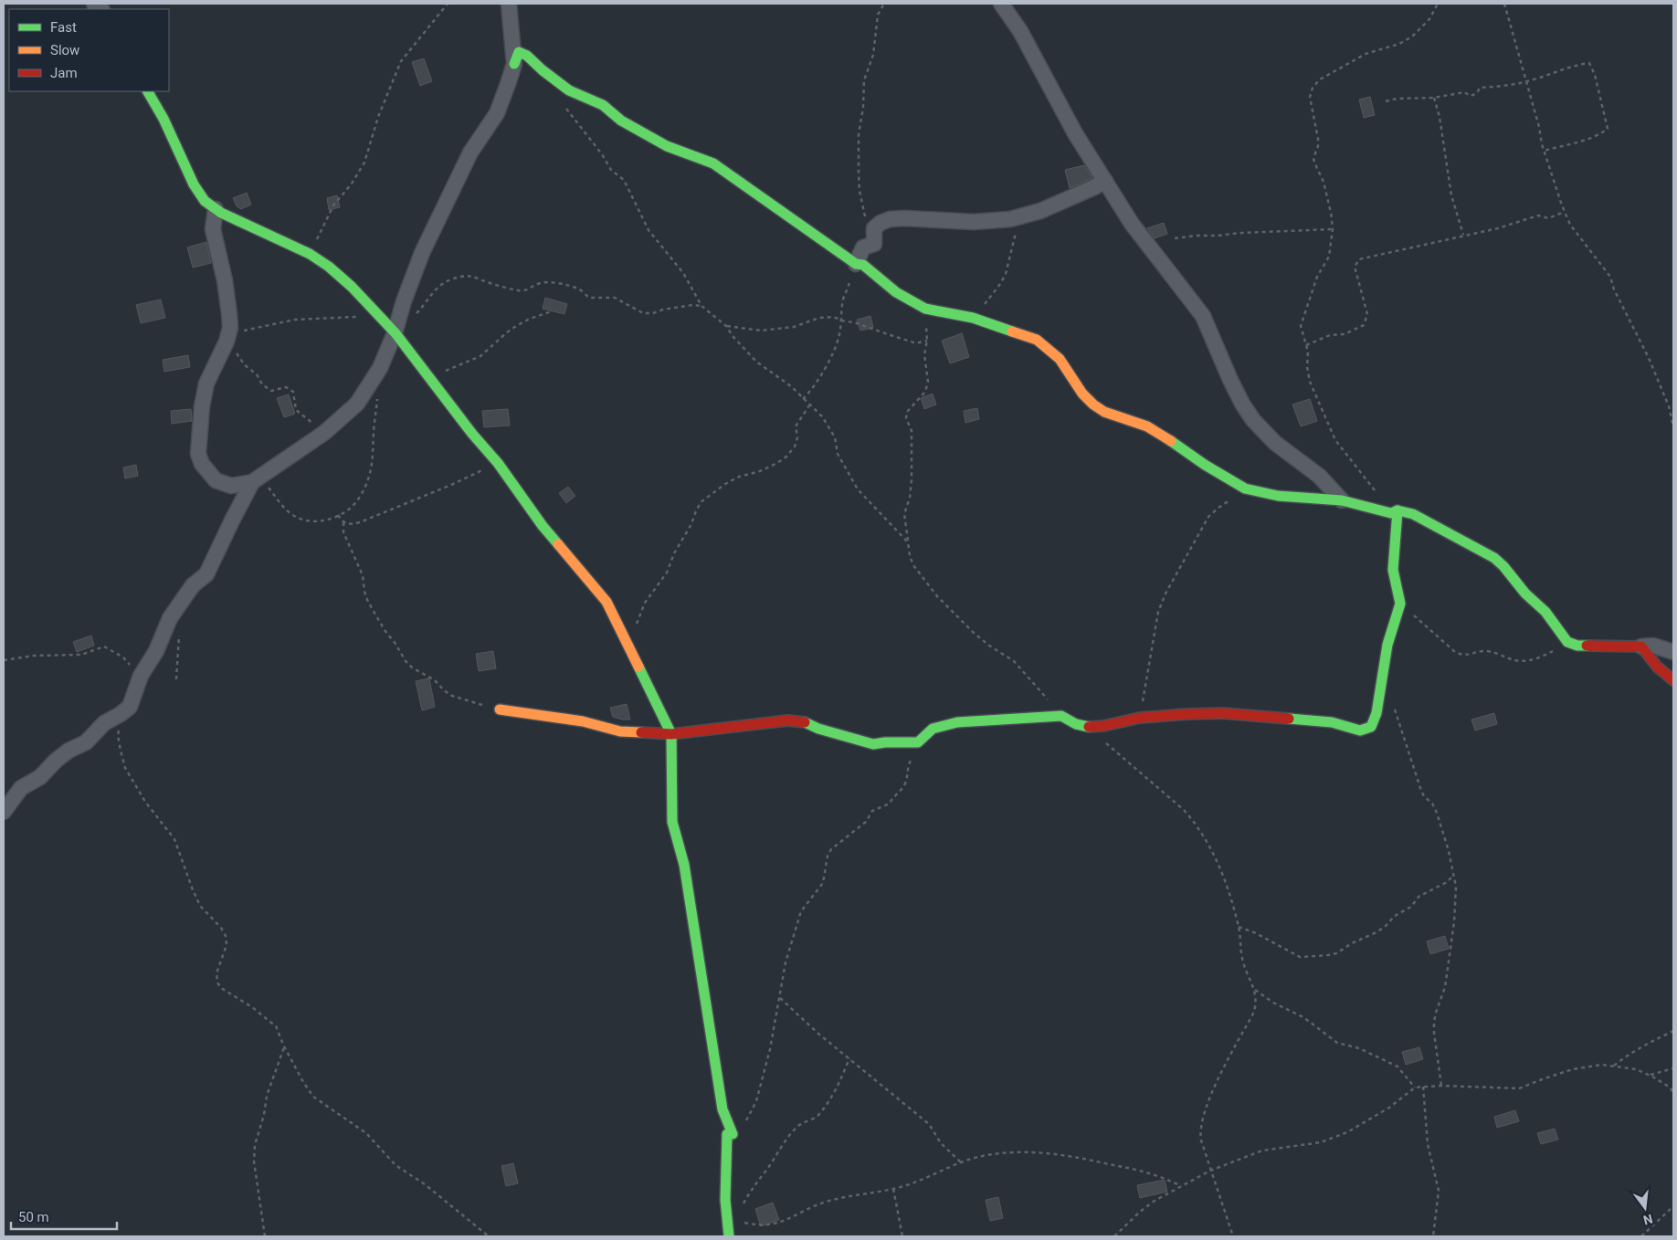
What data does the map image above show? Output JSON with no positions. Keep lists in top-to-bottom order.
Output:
{
  "legend": ["Fast", "Slow", "Jam"],
  "scale_bar": "50 m",
  "north": "bottom"
}
